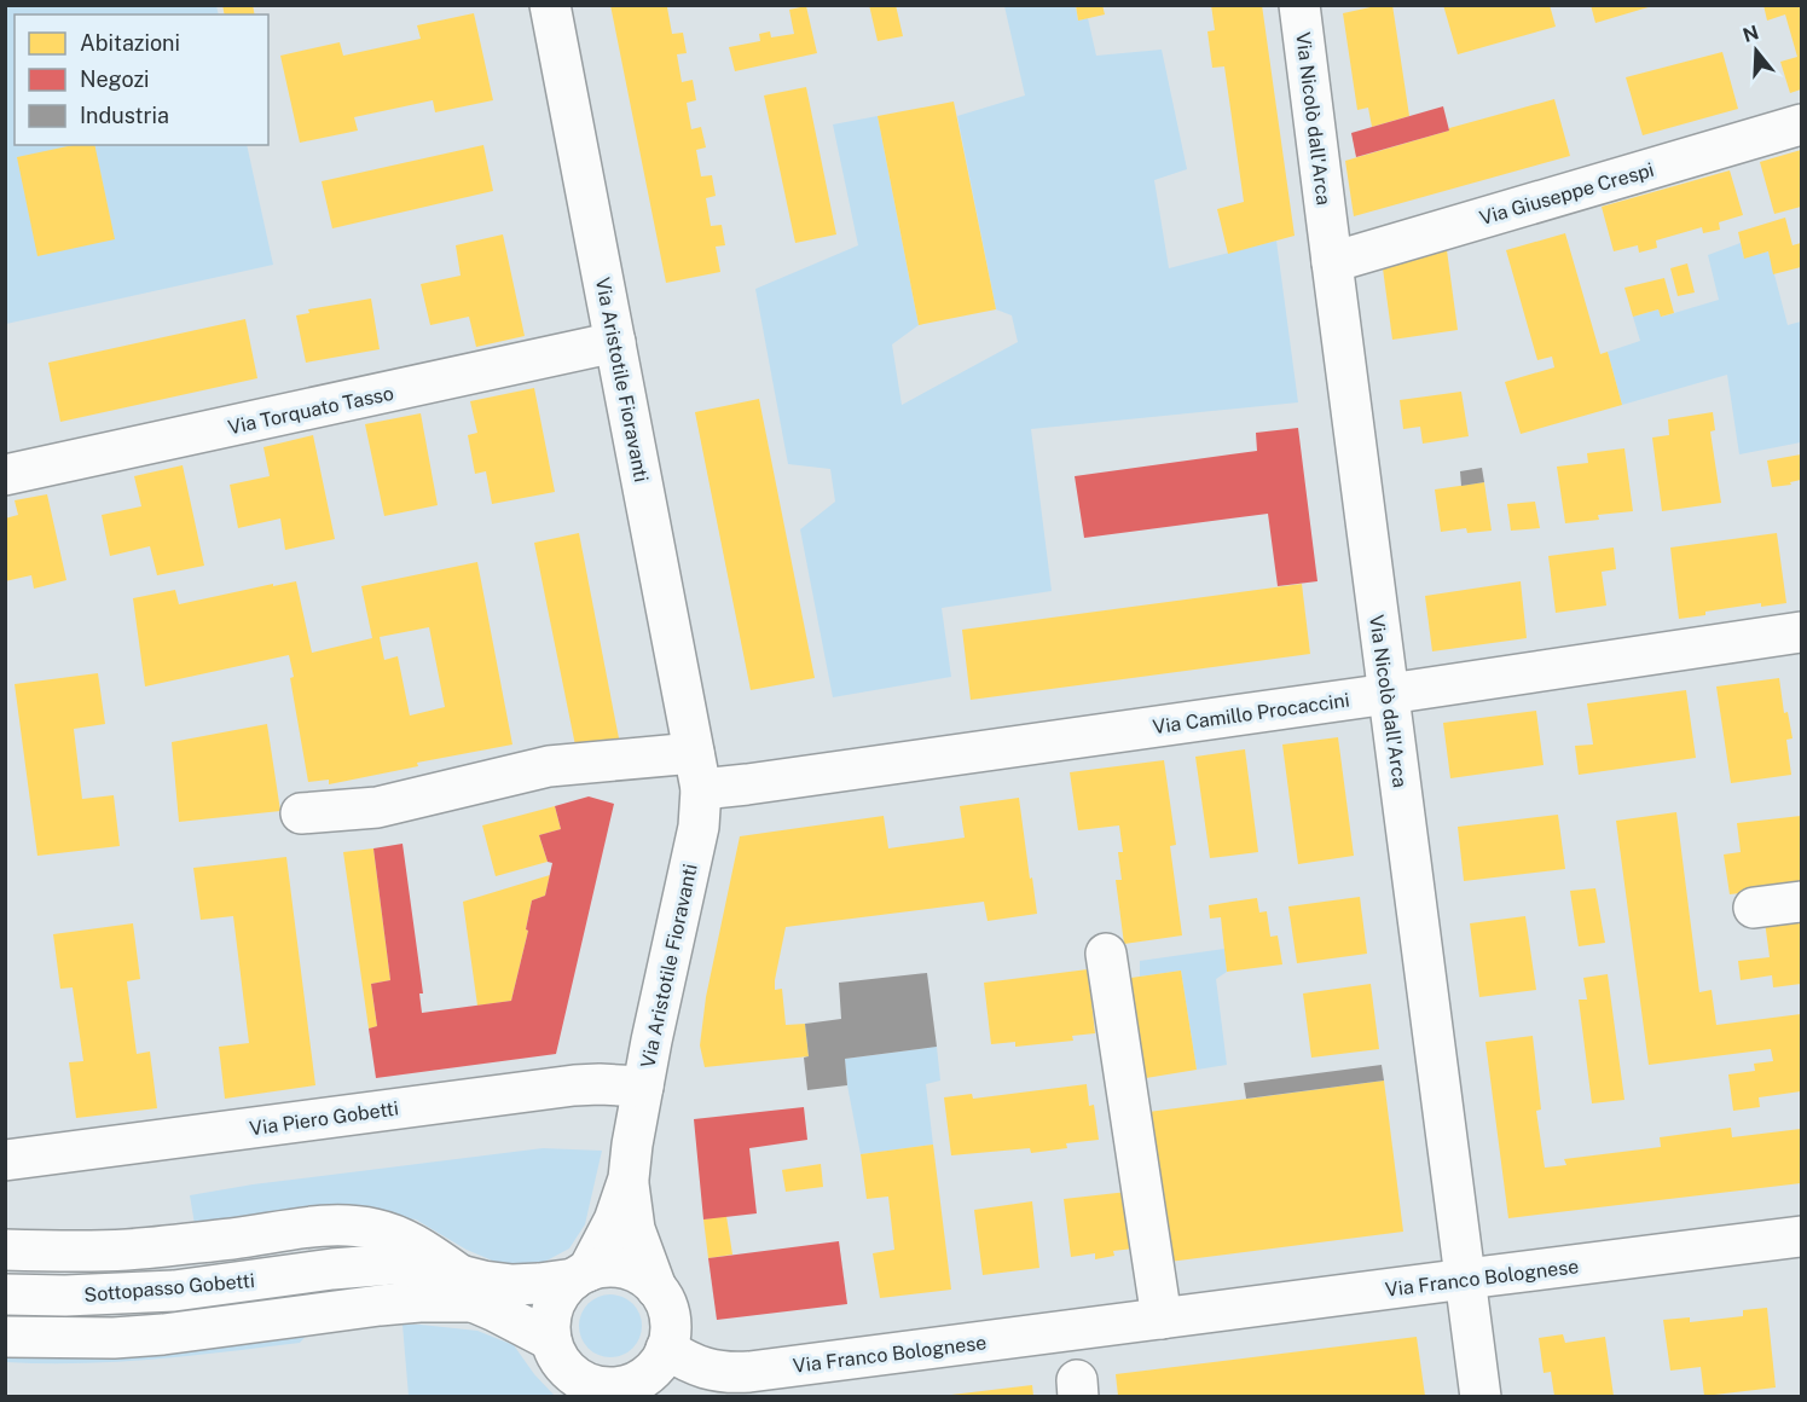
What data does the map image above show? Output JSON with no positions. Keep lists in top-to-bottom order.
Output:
{
  "streets": {
    "street": [
      "Via Nicolò dall'Arca",
      "Via Giuseppe Crespi",
      "Via Aristotile Fioravanti",
      "Via Torquato Tasso",
      "Via Camillo Procaccini",
      "Via Piero Gobetti",
      "Via Franco Bolognese",
      "Sottopasso Gobetti"
    ]
  },
  "crossings": [
    ["Via Nicolò dall'Arca", "Via Giuseppe Crespi"],
    ["Via Nicolò dall'Arca", "Via Camillo Procaccini"],
    ["Via Nicolò dall'Arca", "Via Franco Bolognese"],
    ["Via Aristotile Fioravanti", "Via Torquato Tasso"],
    ["Via Aristotile Fioravanti", "Via Camillo Procaccini"],
    ["Via Aristotile Fioravanti", "Via Piero Gobetti"],
    ["Via Aristotile Fioravanti", "Via Franco Bolognese"]
  ],
  "legend": ["Abitazioni", "Negozi", "Industria"],
  "north": "top"
}
